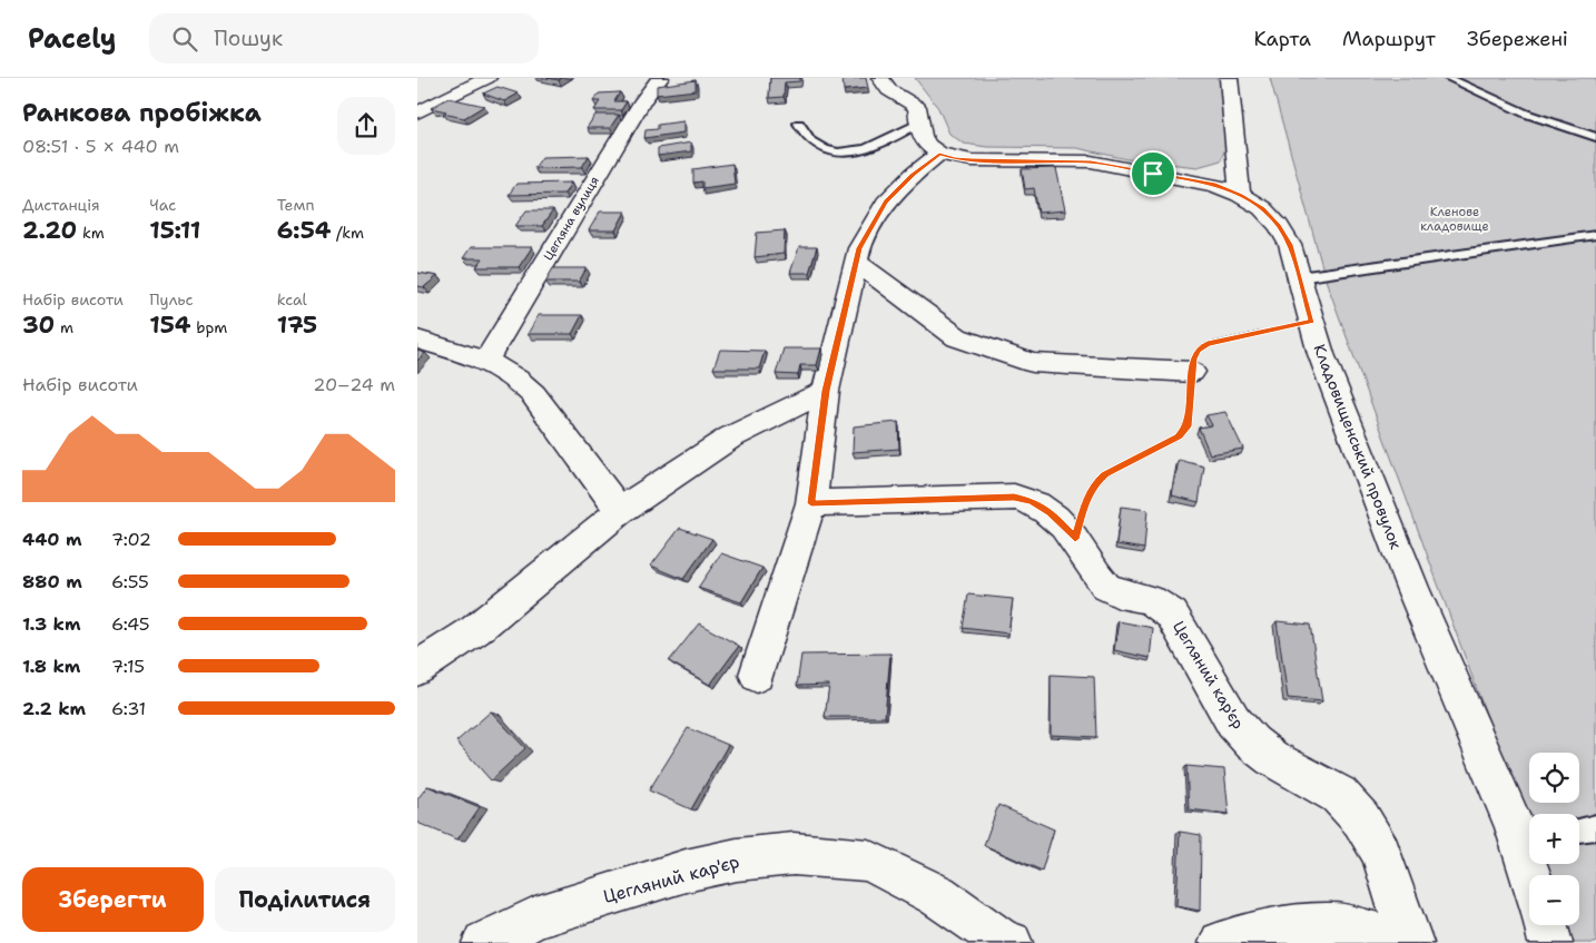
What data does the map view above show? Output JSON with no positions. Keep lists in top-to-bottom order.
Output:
{
  "streets": {
    "street": ["Цегляна вулиця", "Кладовищенський провулок", "Цегляний кар'єр"]
  },
  "parks": ["Кленове кладовище"],
  "page": {
    "header": "Pacely",
    "search": "Пошук",
    "nav": ["Карта", "Маршрут", "Збережені"],
    "heading": ["Ранкова пробіжка", "08:51 · 5 × 440 m"],
    "stats": [
      ["Дистанція", "2.20 km"],
      ["Час", "15:11"],
      ["Темп", "6:54 /km"],
      ["Набір висоти", "30 m"],
      ["Пульс", "154 bpm"],
      ["kcal", "175"]
    ],
    "chart": ["Набір висоти", "20–24 m"],
    "list": [
      {
        "name": "440 m",
        "note": "7:02"
      },
      {
        "name": "880 m",
        "note": "6:55"
      },
      {
        "name": "1.3 km",
        "note": "6:45"
      },
      {
        "name": "1.8 km",
        "note": "7:15"
      },
      {
        "name": "2.2 km",
        "note": "6:31"
      }
    ],
    "map_buttons": ["+", "−"],
    "buttons": ["Зберегти", "Поділитися"]
  }
}
